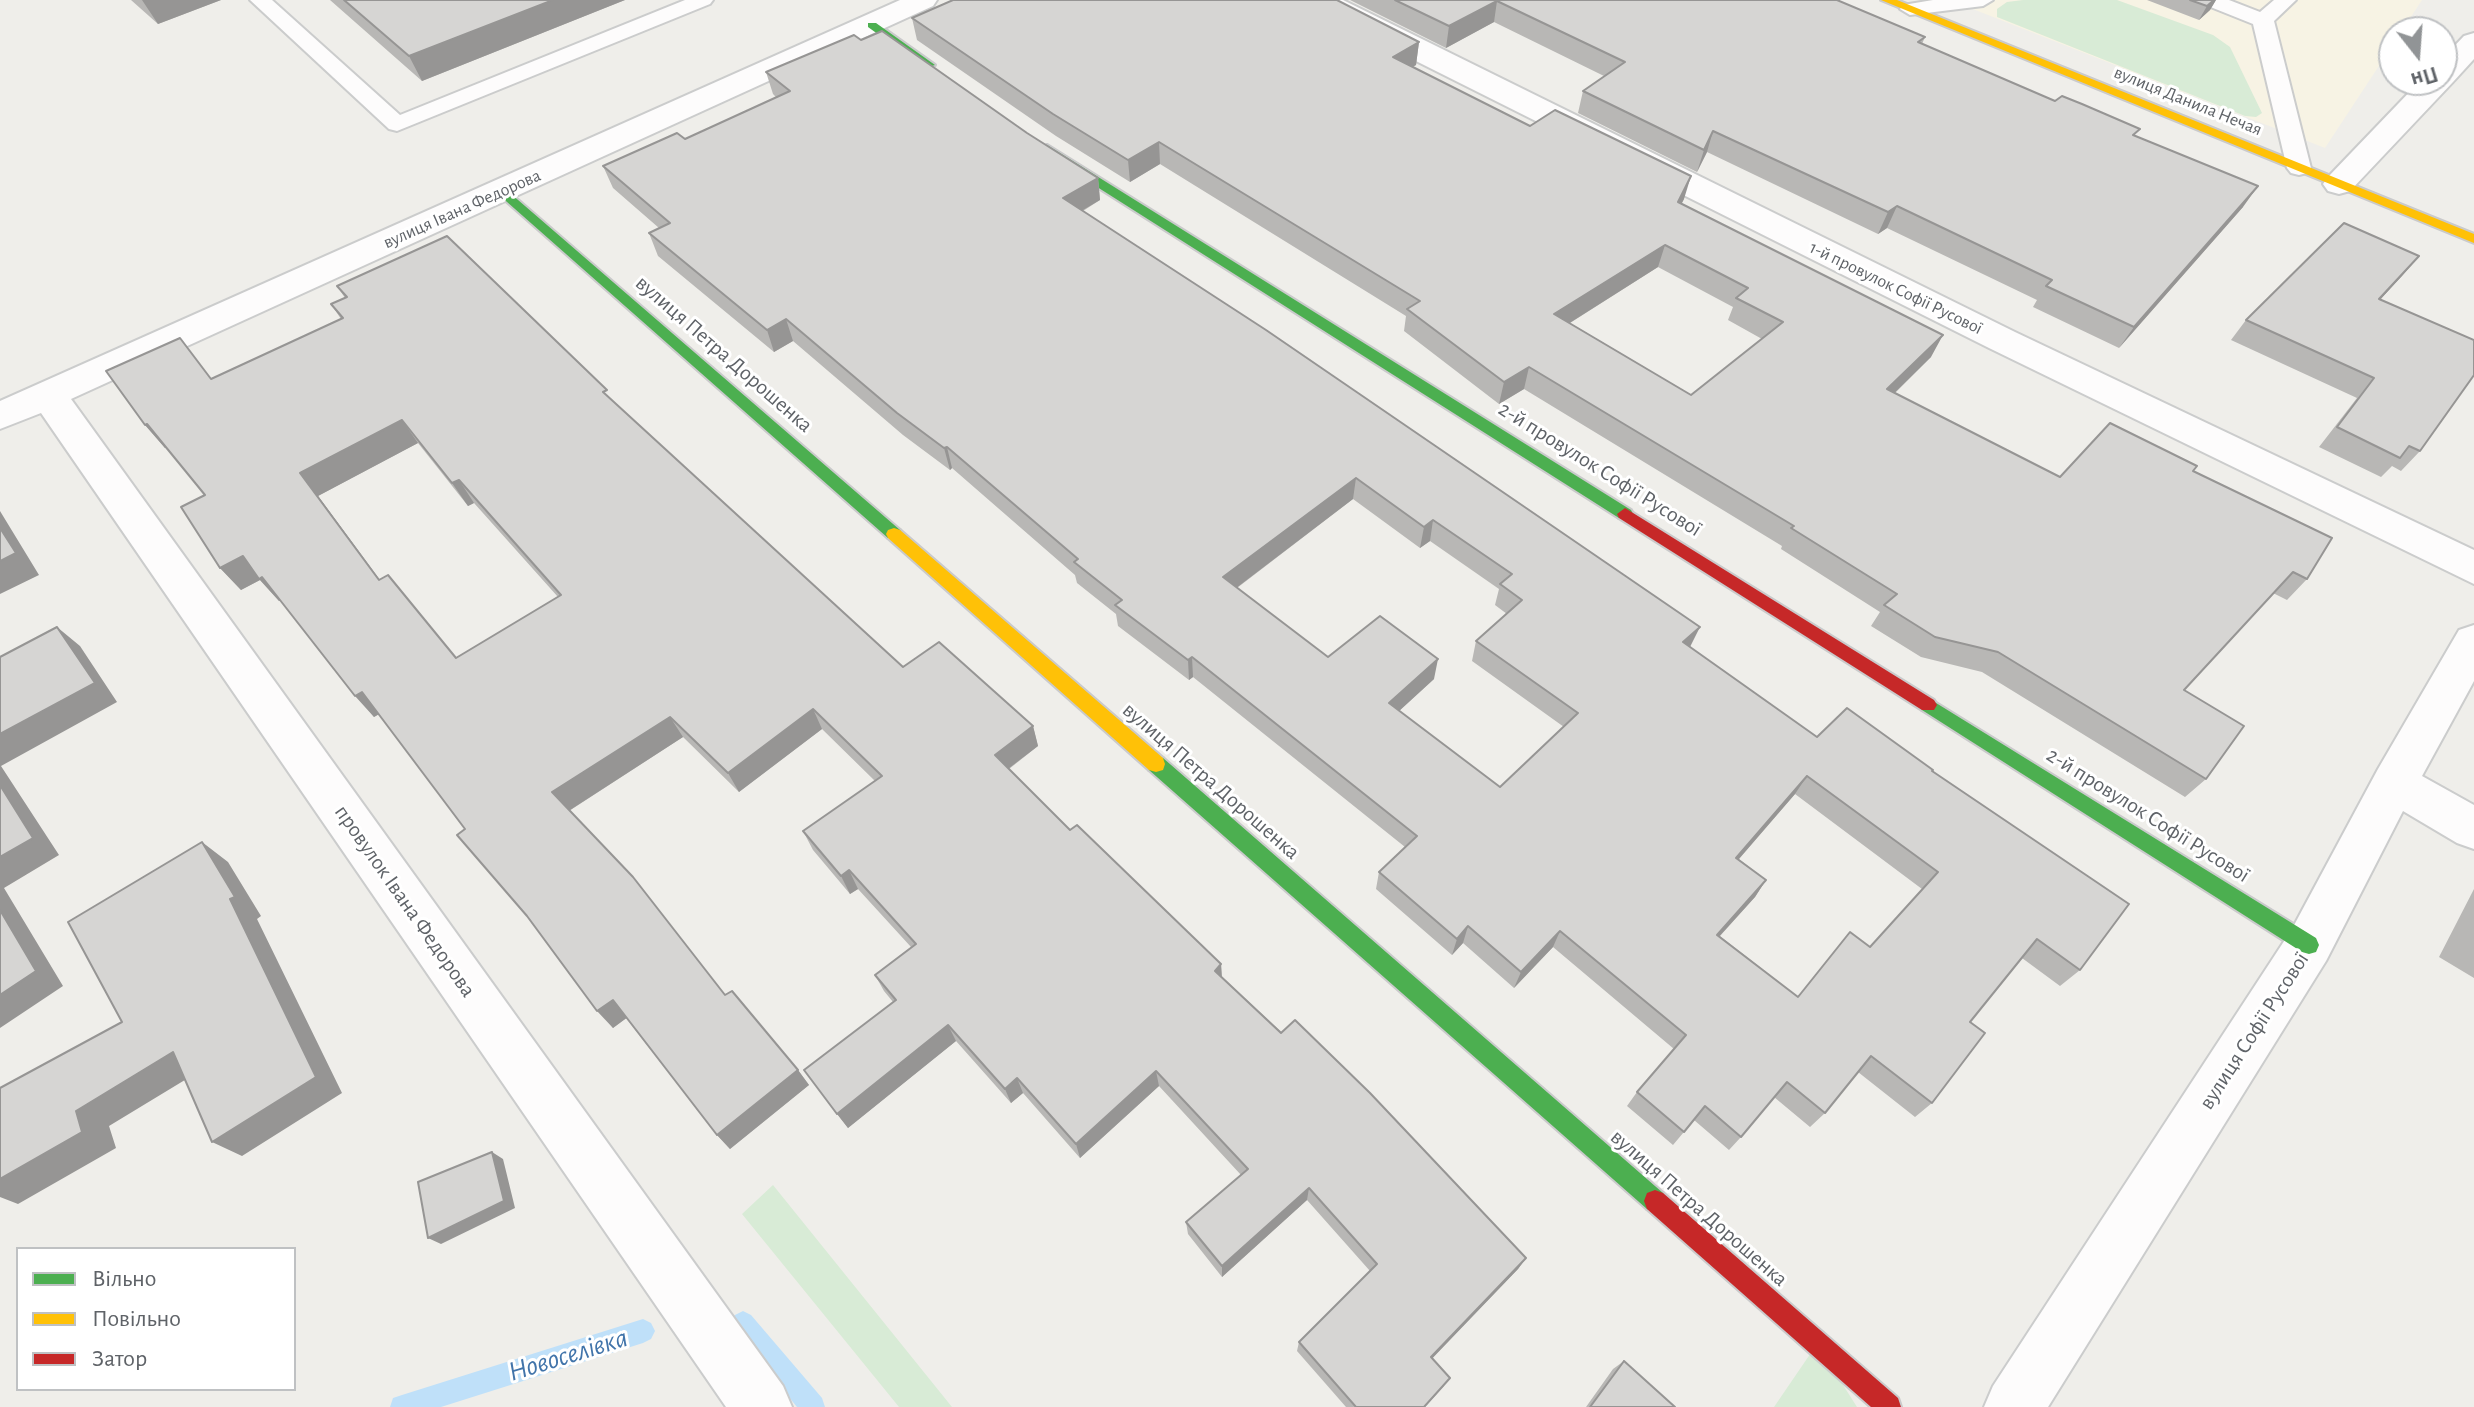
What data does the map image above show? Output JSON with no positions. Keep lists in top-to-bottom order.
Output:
{
  "streets": {
    "street": [
      "вулиця Данила Нечая",
      "вулиця Івана Федорова",
      "1-й провулок Софії Русової",
      "вулиця Петра Дорошенка",
      "2-й провулок Софії Русової",
      "провулок Івана Федорова",
      "вулиця Софії Русової"
    ]
  },
  "crossings": [
    ["вулиця Івана Федорова", "вулиця Петра Дорошенка"],
    ["вулиця Івана Федорова", "провулок Івана Федорова"],
    ["2-й провулок Софії Русової", "вулиця Софії Русової"]
  ],
  "water": ["Новоселівка"],
  "legend": ["Вільно", "Повільно", "Затор"],
  "north": "bottom"
}
